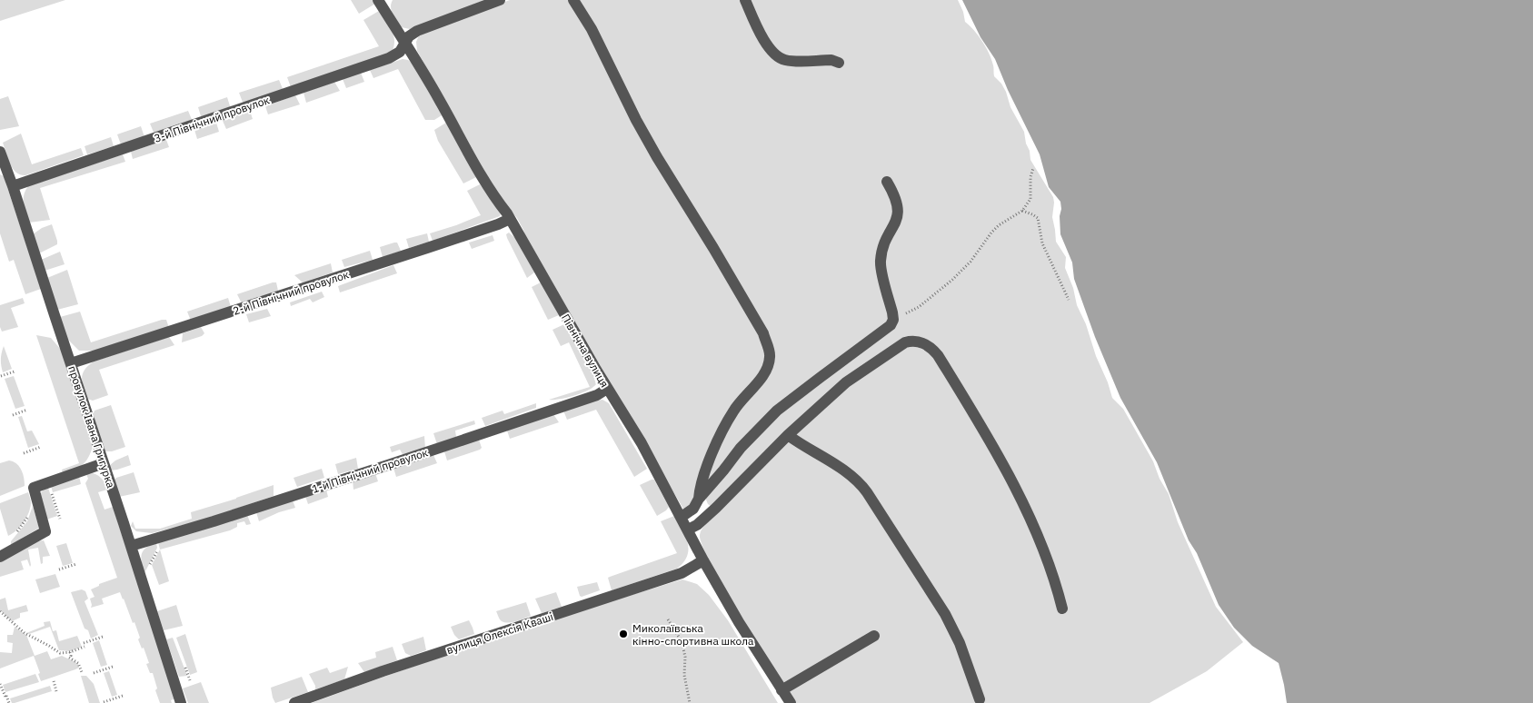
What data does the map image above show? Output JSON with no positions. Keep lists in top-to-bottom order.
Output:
{
  "streets": {
    "street": [
      "3-й Північний провулок",
      "2-й Північний провулок",
      "Північна вулиця",
      "провулок Івана Григурка",
      "1-й Північний провулок",
      "вулиця Олексія Кваші"
    ]
  },
  "crossings": [
    ["3-й Північний провулок", "Північна вулиця"],
    ["3-й Північний провулок", "провулок Івана Григурка"],
    ["2-й Північний провулок", "Північна вулиця"],
    ["2-й Північний провулок", "провулок Івана Григурка"],
    ["Північна вулиця", "1-й Північний провулок"],
    ["Північна вулиця", "вулиця Олексія Кваші"],
    ["провулок Івана Григурка", "1-й Північний провулок"]
  ],
  "places": ["Миколаївська кінно-спортивна школа"]
}
